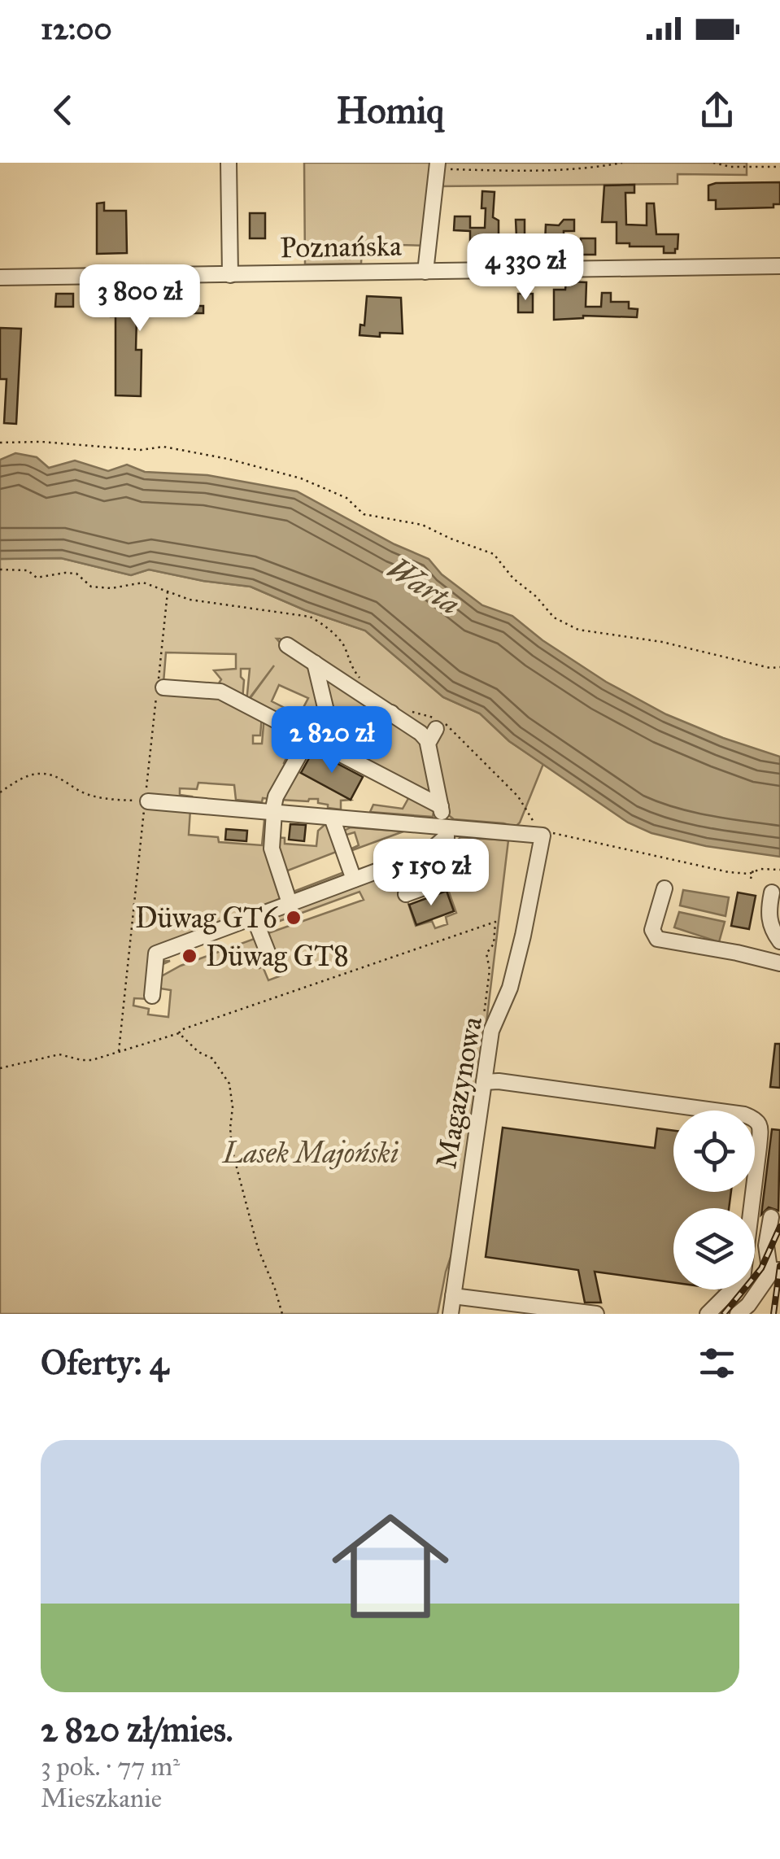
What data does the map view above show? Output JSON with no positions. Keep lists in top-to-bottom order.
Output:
{
  "streets": {
    "street": ["Poznańska", "Magazynowa"]
  },
  "water": ["Warta"],
  "parks": ["Lasek Majoński"],
  "places": ["Düwag GT6", "Düwag GT8"],
  "page": {
    "status": "12:00",
    "header": "Homiq",
    "price": [
      "4 330 zł",
      "3 800 zł",
      "2 820 zł",
      "5 150 zł"
    ],
    "heading": "Oferty: 4",
    "list": [
      {
        "name": "2 820 zł/mies.",
        "note": "3 pok. · 77 m² · Mieszkanie"
      }
    ]
  }
}
